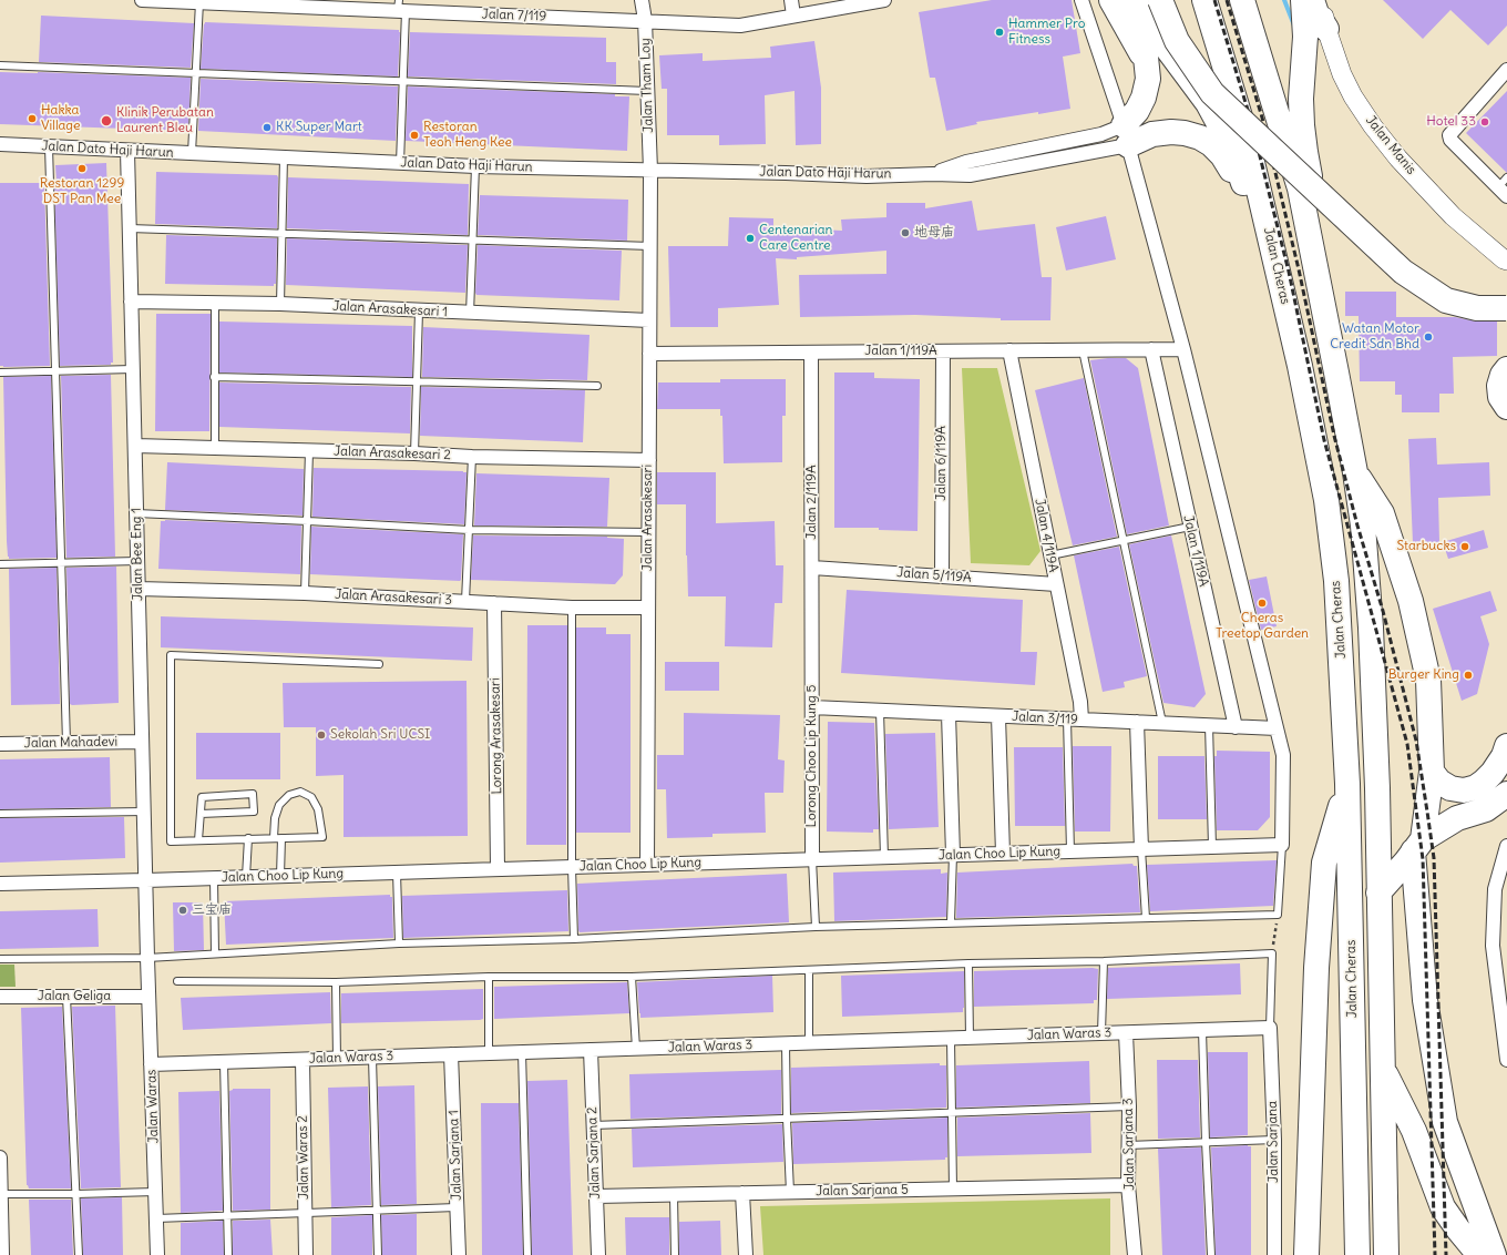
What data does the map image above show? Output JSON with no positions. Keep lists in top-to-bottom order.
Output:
{
  "streets": {
    "highway": ["Jalan Cheras"],
    "street": [
      "Jalan 7/119",
      "Jalan Tham Loy",
      "Jalan Manis",
      "Jalan Dato Haji Harun",
      "Jalan Arasakesari 1",
      "Jalan 1/119A",
      "Jalan Arasakesari 2",
      "Jalan 6/119A",
      "Jalan 2/119A",
      "Jalan Arasakesari",
      "Jalan 4/119A",
      "Jalan Bee Eng 1",
      "Jalan 5/119A",
      "Jalan Arasakesari 3",
      "Jalan 3/119",
      "Lorong Arasakesari",
      "Jalan Mahadevi",
      "Lorong Choo Lip Kung 5",
      "Jalan Choo Lip Kung",
      "Jalan Geliga",
      "Jalan Waras 3",
      "Jalan Waras",
      "Jalan Sarjana",
      "Jalan Sarjana 3",
      "Jalan Sarjana 2",
      "Jalan Sarjana 1",
      "Jalan Waras 2",
      "Jalan Sarjana 5"
    ]
  },
  "crossings": [
    ["Jalan 7/119", "Jalan Tham Loy"],
    ["Jalan Tham Loy", "Jalan Dato Haji Harun"],
    ["Jalan Tham Loy", "Jalan Arasakesari"],
    ["Jalan Dato Haji Harun", "Jalan Arasakesari"],
    ["Jalan Dato Haji Harun", "Jalan Bee Eng 1"],
    ["Jalan Arasakesari 1", "Jalan Arasakesari"],
    ["Jalan Arasakesari 1", "Jalan Bee Eng 1"],
    ["Jalan 1/119A", "Jalan 6/119A"],
    ["Jalan 1/119A", "Jalan 2/119A"],
    ["Jalan 1/119A", "Jalan Arasakesari"],
    ["Jalan 1/119A", "Jalan 4/119A"],
    ["Jalan 1/119A", "Jalan 3/119"],
    ["Jalan Arasakesari 2", "Jalan Arasakesari"],
    ["Jalan Arasakesari 2", "Jalan Bee Eng 1"],
    ["Jalan 6/119A", "Jalan 5/119A"],
    ["Jalan 2/119A", "Jalan 5/119A"],
    ["Jalan 2/119A", "Lorong Choo Lip Kung 5"],
    ["Jalan Arasakesari", "Jalan Arasakesari 3"],
    ["Jalan Arasakesari", "Jalan Choo Lip Kung"],
    ["Jalan 4/119A", "Jalan 5/119A"],
    ["Jalan 4/119A", "Jalan 3/119"],
    ["Jalan Bee Eng 1", "Jalan Arasakesari 3"],
    ["Jalan Bee Eng 1", "Jalan Mahadevi"],
    ["Jalan Bee Eng 1", "Jalan Choo Lip Kung"],
    ["Jalan Bee Eng 1", "Jalan Waras"],
    ["Jalan Arasakesari 3", "Lorong Arasakesari"],
    ["Jalan 3/119", "Lorong Choo Lip Kung 5"],
    ["Lorong Arasakesari", "Jalan Choo Lip Kung"],
    ["Lorong Choo Lip Kung 5", "Jalan Choo Lip Kung"],
    ["Jalan Geliga", "Jalan Waras"],
    ["Jalan Waras 3", "Jalan Waras"],
    ["Jalan Waras 3", "Jalan Sarjana"],
    ["Jalan Waras 3", "Jalan Sarjana 3"],
    ["Jalan Waras 3", "Jalan Sarjana 2"],
    ["Jalan Waras 3", "Jalan Sarjana 1"],
    ["Jalan Waras 3", "Jalan Waras 2"],
    ["Jalan Sarjana 3", "Jalan Sarjana 5"],
    ["Jalan Sarjana 2", "Jalan Sarjana 5"]
  ],
  "places": [
    "Hammer Pro Fitness",
    "Hakka Village",
    "Klinik Perubatan Laurent Bleu",
    "Hotel 33",
    "KK Super Mart",
    "Restoran Teoh Heng Kee",
    "Restoran 1299 DST Pan Mee",
    "地母庙",
    "Centenarian Care Centre",
    "Watan Motor Credit Sdn Bhd",
    "Starbucks",
    "Cheras Treetop Garden",
    "Burger King",
    "Sekolah Sri UCSI",
    "三宝庙"
  ]
}
